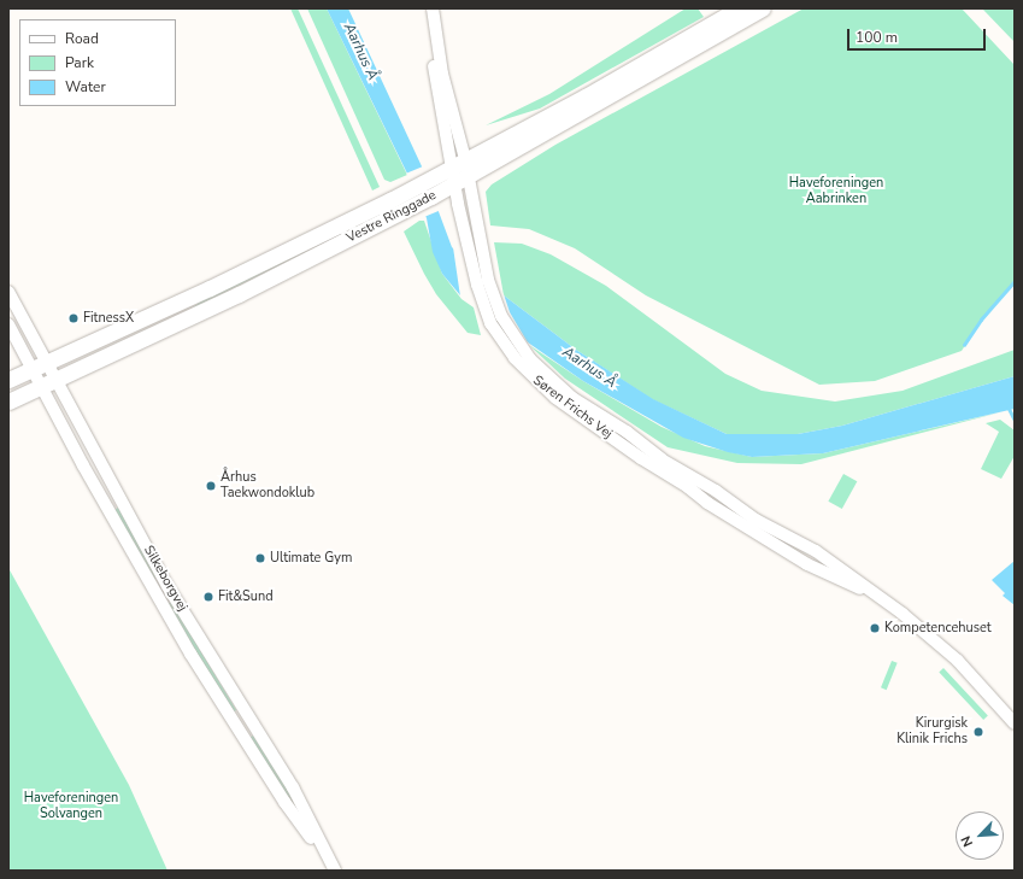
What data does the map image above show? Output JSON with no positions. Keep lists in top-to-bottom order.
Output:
{
  "streets": {
    "main road": ["Vestre Ringgade"],
    "street": ["Søren Frichs Vej", "Silkeborgvej"]
  },
  "crossings": [
    ["Vestre Ringgade", "Søren Frichs Vej"],
    ["Vestre Ringgade", "Silkeborgvej"]
  ],
  "water": ["Aarhus Å"],
  "parks": ["Haveforeningen Aabrinken", "Haveforeningen Solvangen"],
  "places": [
    "FitnessX",
    "Århus Taekwondoklub",
    "Ultimate Gym",
    "Fit&Sund",
    "Kompetencehuset",
    "Kirurgisk Klinik Frichs"
  ],
  "legend": ["Road", "Park", "Water"],
  "scale_bar": "100 m",
  "north": "bottom left"
}
